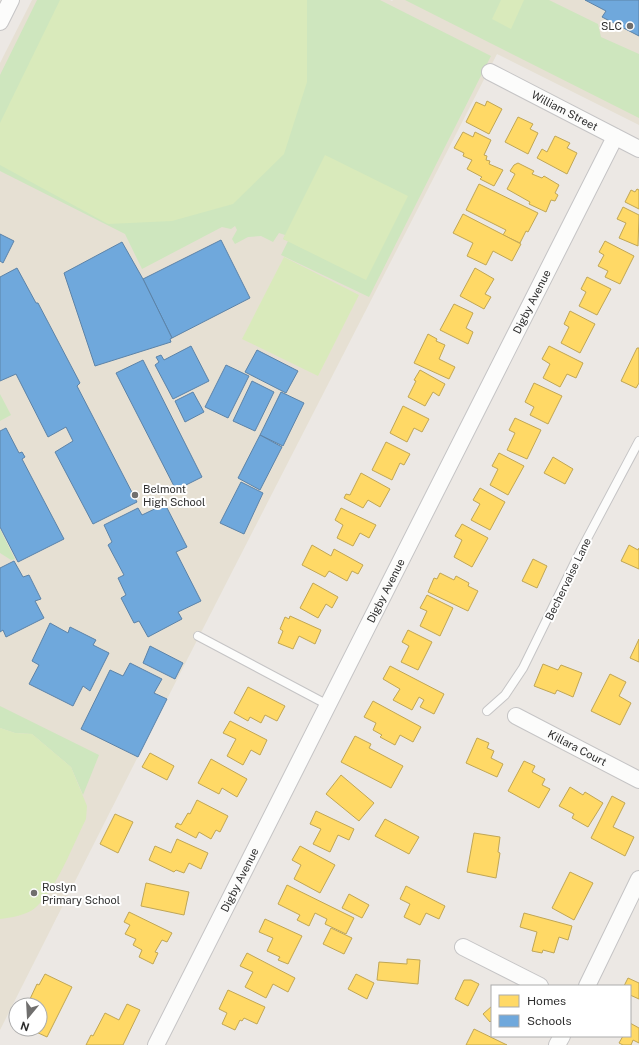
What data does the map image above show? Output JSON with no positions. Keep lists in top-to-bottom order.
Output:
{
  "streets": {
    "street": ["William Street", "Digby Avenue", "Killara Court"],
    "lane": ["Bechervaise Lane"]
  },
  "crossings": [
    ["William Street", "Digby Avenue"]
  ],
  "places": ["SLC", "Belmont High School", "Roslyn Primary School"],
  "legend": ["Homes", "Schools"],
  "north": "bottom"
}
